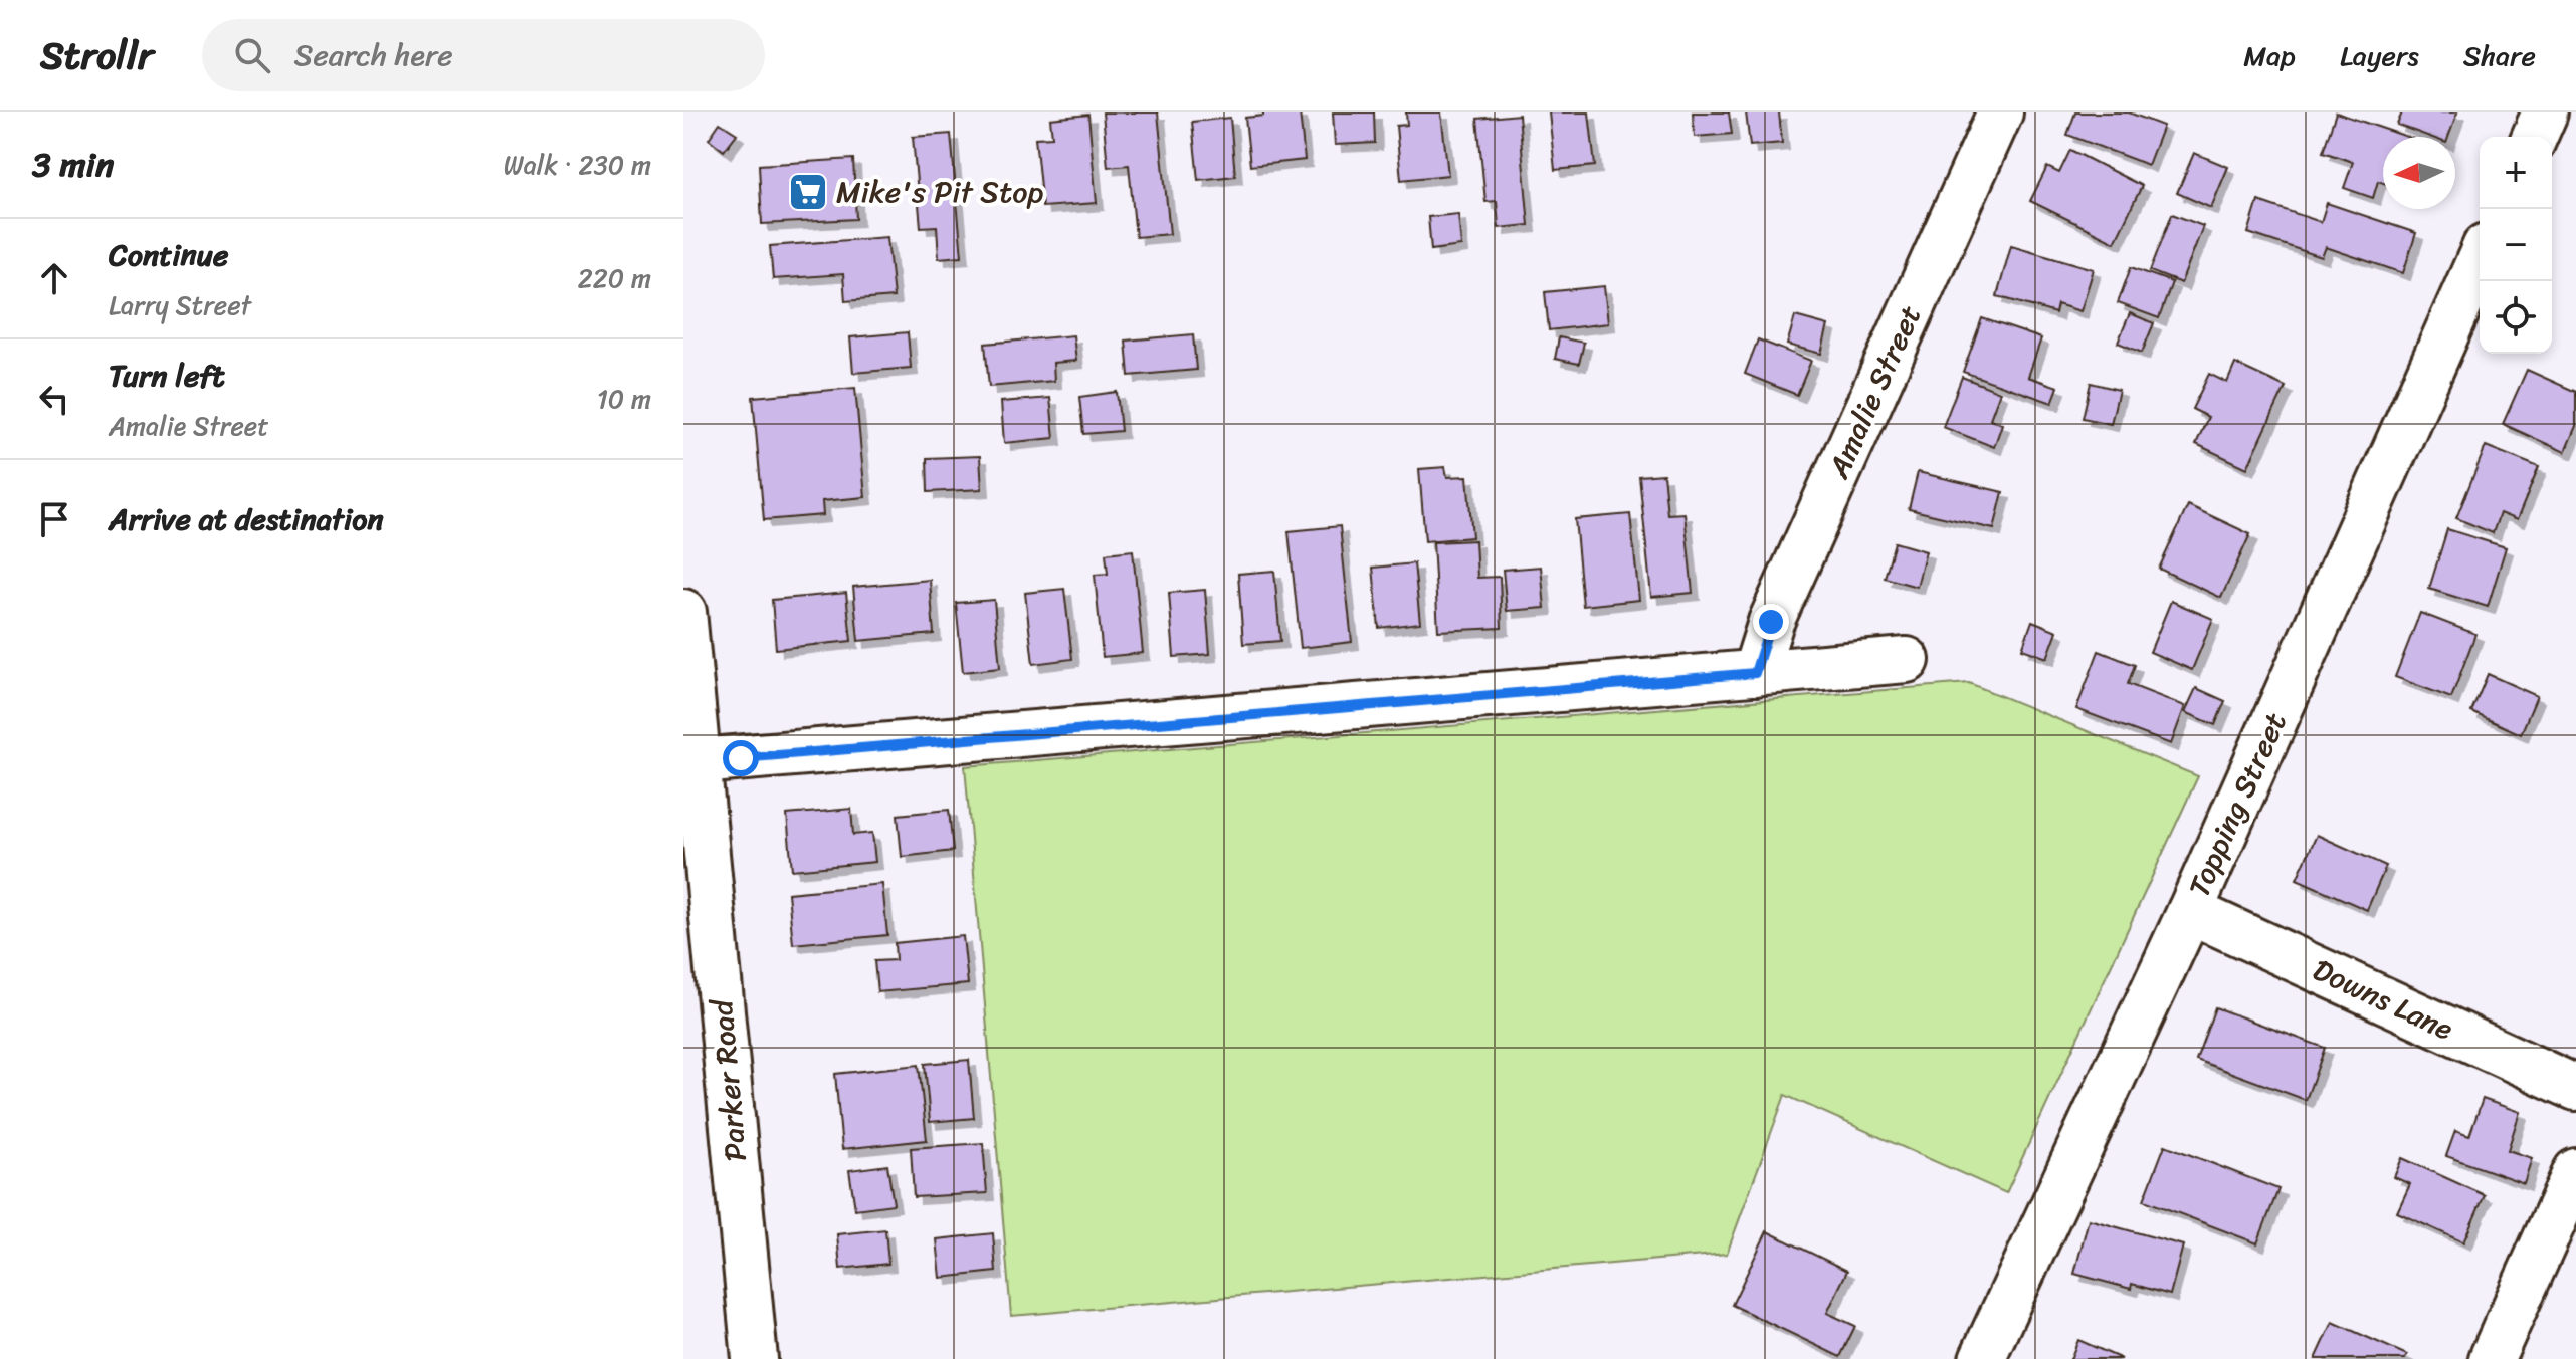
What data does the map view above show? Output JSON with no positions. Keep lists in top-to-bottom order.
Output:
{
  "streets": {
    "street": [
      "Amalie Street",
      "Topping Street",
      "Downs Lane",
      "Parker Road"
    ]
  },
  "crossings": [
    ["Topping Street", "Downs Lane"]
  ],
  "places": {
    "supermarket": ["Mike's Pit Stop"]
  },
  "north": "left",
  "page": {
    "header": "Strollr",
    "search": "Search here",
    "nav": ["Map", "Layers", "Share"],
    "heading": ["3 min", "Walk · 230 m"],
    "map_buttons": ["+", "−"],
    "list": [
      ["Continue", "Larry Street", "220 m"],
      ["Turn left", "Amalie Street", "10 m"],
      "Arrive at destination"
    ]
  }
}
